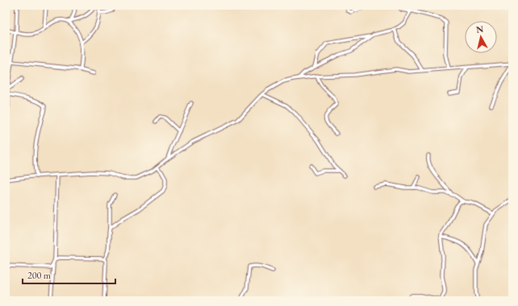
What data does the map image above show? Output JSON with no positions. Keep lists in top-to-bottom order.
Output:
{
  "scale_bar": "200 m",
  "north": "top"
}
